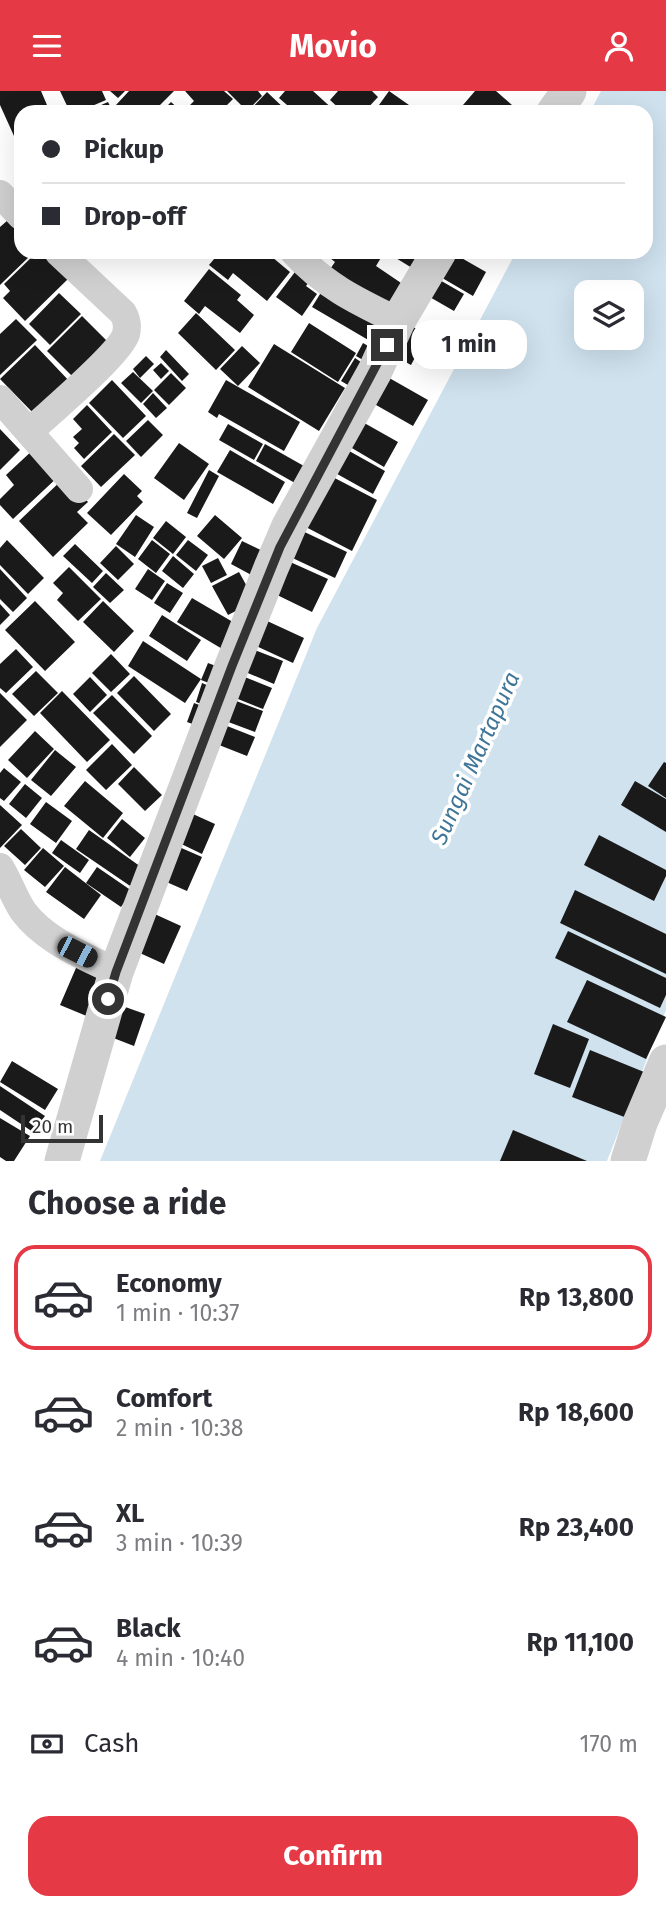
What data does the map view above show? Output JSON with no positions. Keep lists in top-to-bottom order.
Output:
{
  "water": ["Sungai Martapura"],
  "scale_bar": "20 m",
  "page": {
    "header": "Movio",
    "banner": ["Pickup", "Drop-off"],
    "bubble": "1 min",
    "scale": "20 m",
    "heading": "Choose a ride",
    "list": [
      {
        "name": "Economy",
        "note": "1 min · 10:37",
        "value": "Rp 13,800"
      },
      {
        "name": "Comfort",
        "note": "2 min · 10:38",
        "value": "Rp 18,600"
      },
      {
        "name": "XL",
        "note": "3 min · 10:39",
        "value": "Rp 23,400"
      },
      {
        "name": "Black",
        "note": "4 min · 10:40",
        "value": "Rp 11,100"
      }
    ],
    "pay": ["Cash", "170 m"],
    "buttons": "Confirm"
  }
}
